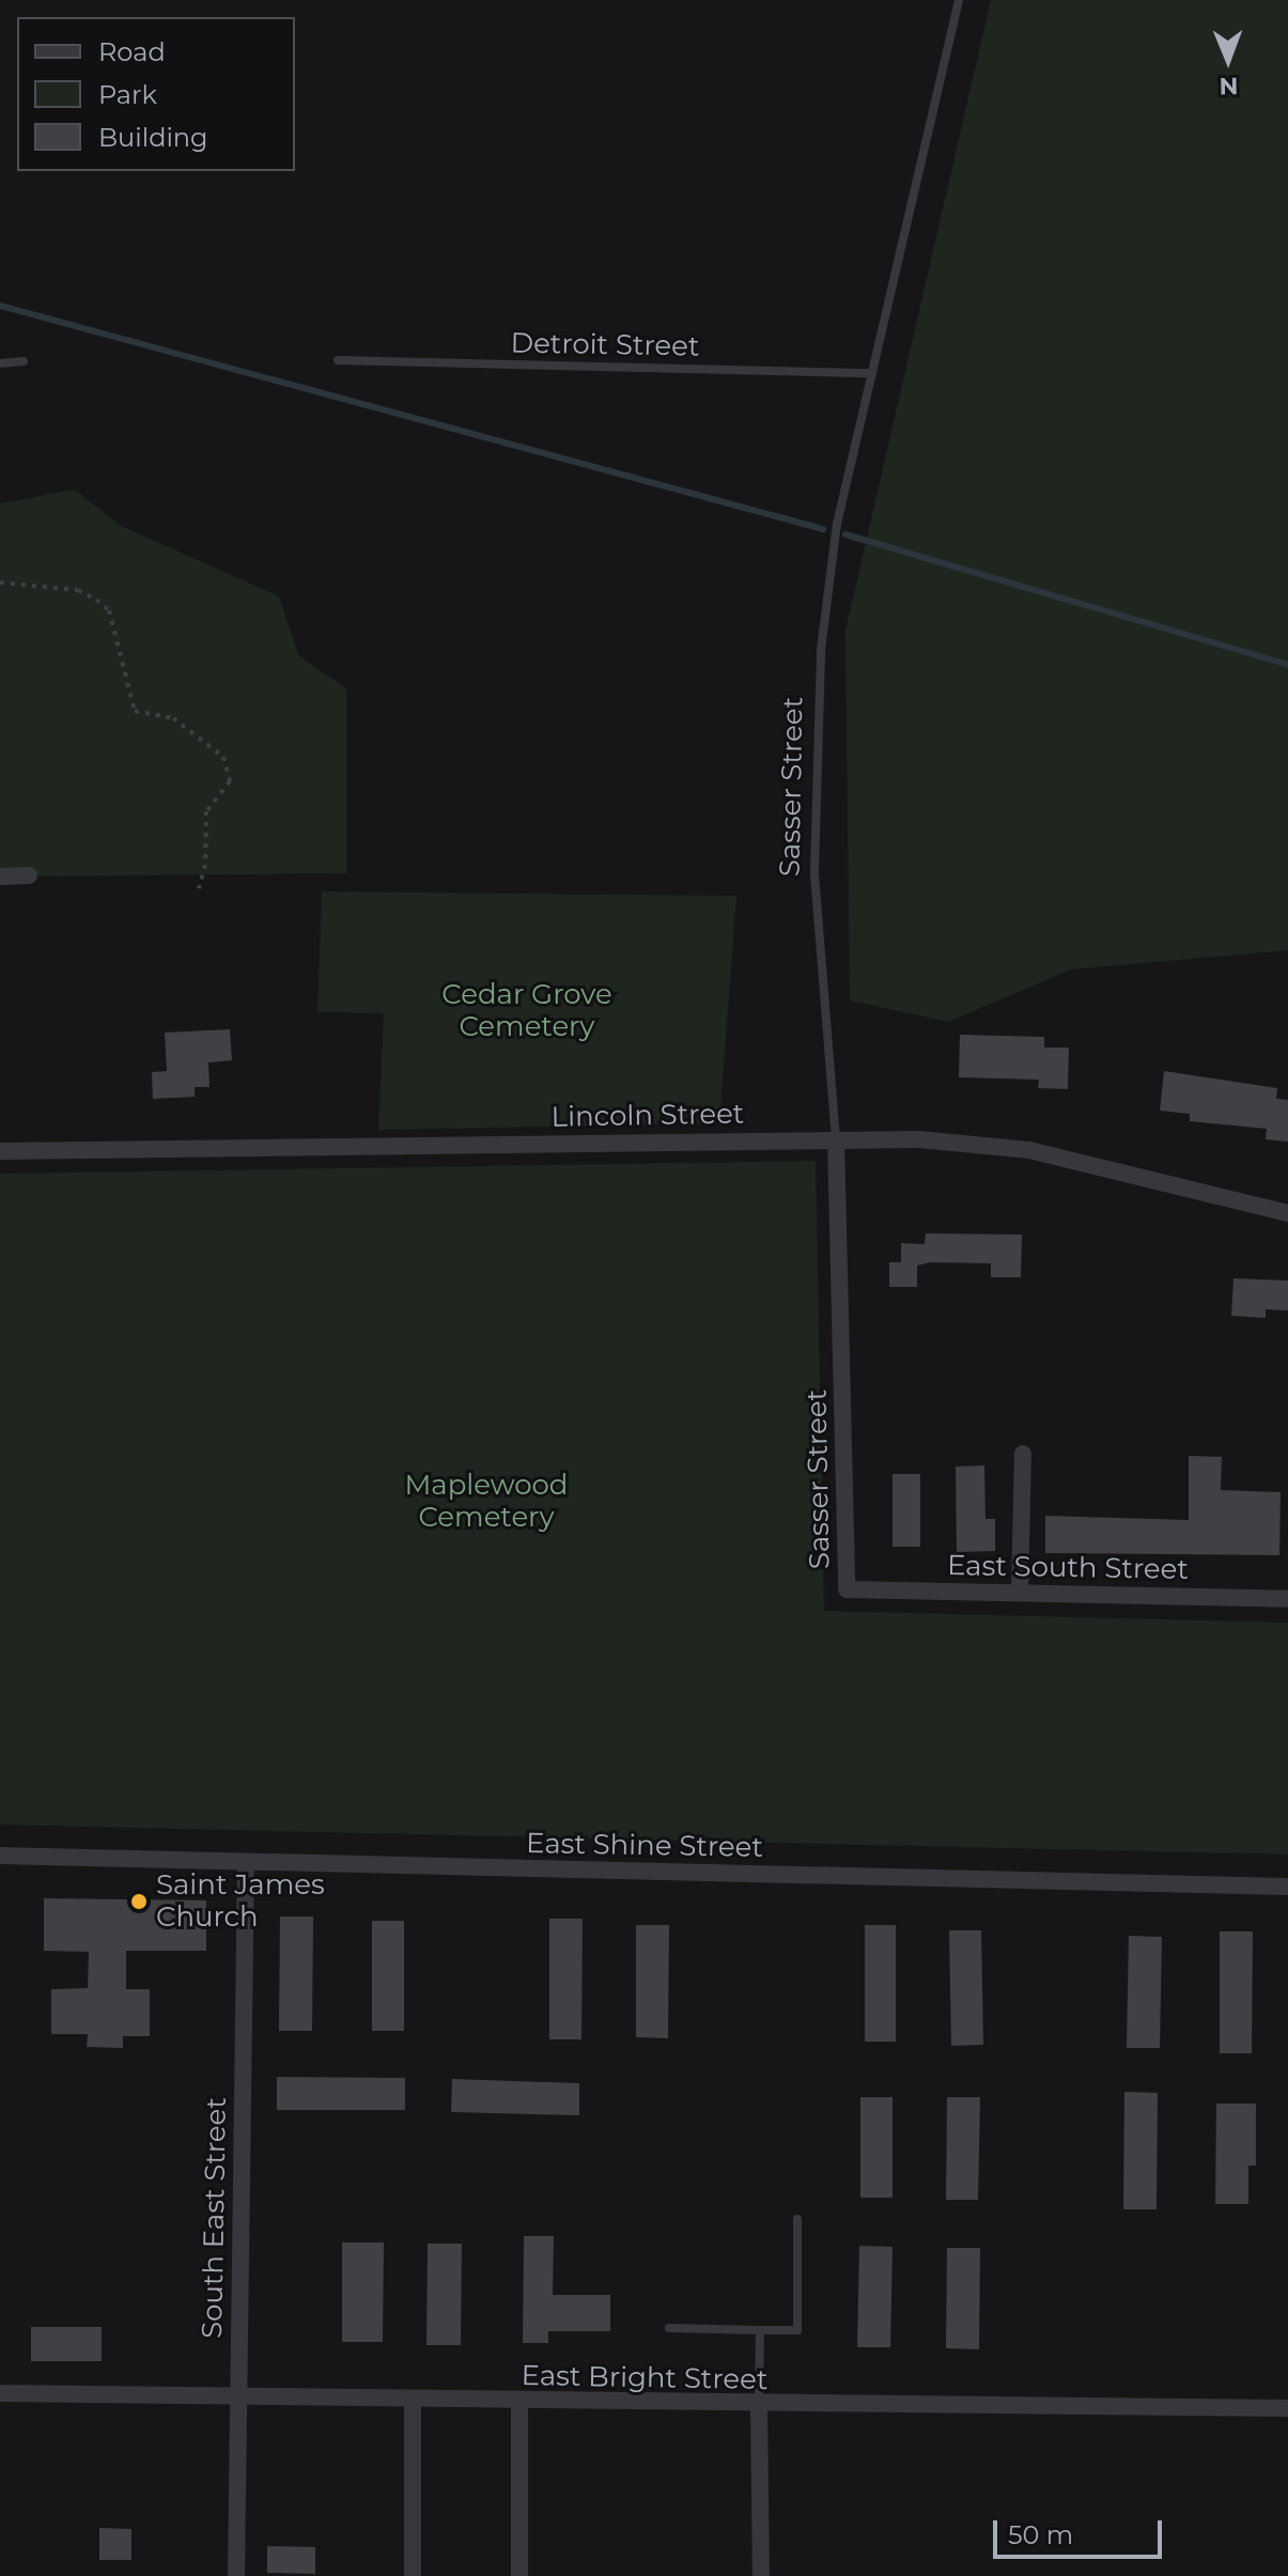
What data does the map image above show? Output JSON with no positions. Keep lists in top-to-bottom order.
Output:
{
  "streets": {
    "street": [
      "Sasser Street",
      "Lincoln Street",
      "East South Street",
      "East Shine Street",
      "South East Street",
      "East Bright Street"
    ],
    "lane": ["Detroit Street"]
  },
  "crossings": [
    ["Detroit Street", "Sasser Street"],
    ["Sasser Street", "Lincoln Street"],
    ["Sasser Street", "East South Street"],
    ["East Shine Street", "South East Street"],
    ["South East Street", "East Bright Street"]
  ],
  "parks": ["Cedar Grove Cemetery", "Maplewood Cemetery"],
  "places": ["Saint James Church"],
  "legend": ["Road", "Park", "Building"],
  "scale_bar": "50 m",
  "north": "bottom"
}
